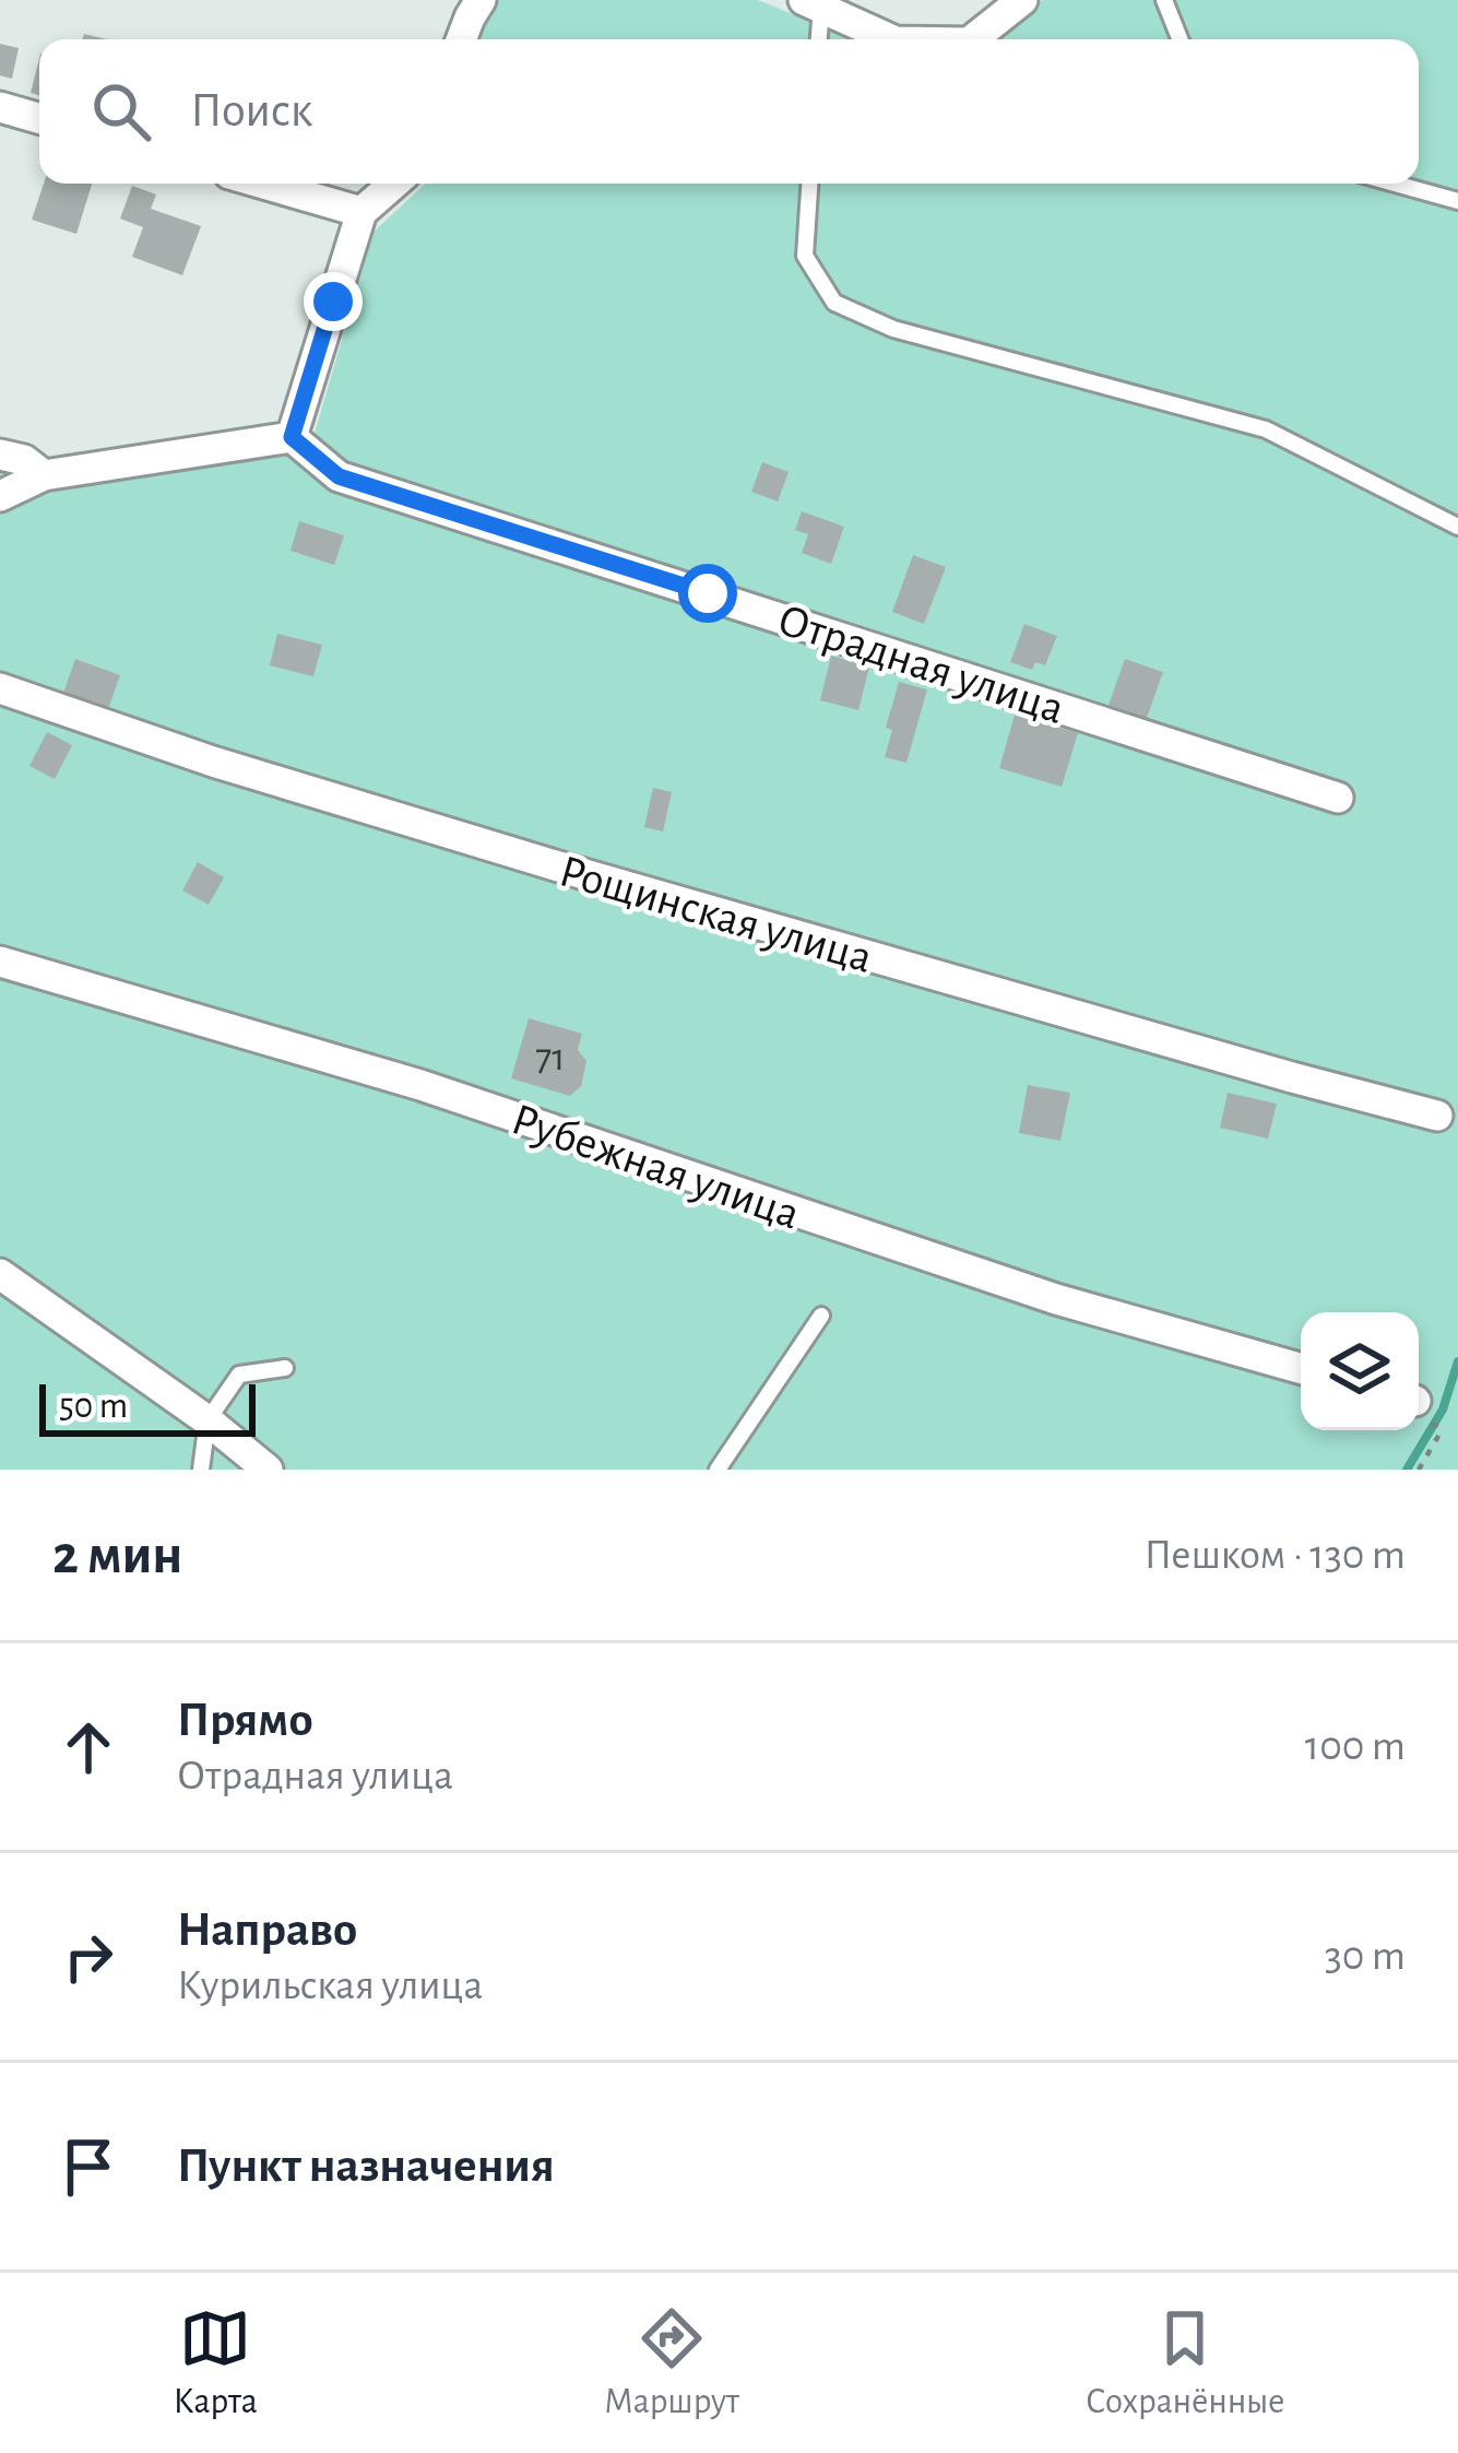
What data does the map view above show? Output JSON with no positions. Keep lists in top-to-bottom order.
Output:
{
  "streets": {
    "street": ["Отрадная улица", "Рощинская улица", "Рубежная улица"]
  },
  "house_numbers": ["71"],
  "scale_bar": "50 m",
  "page": {
    "search": "Поиск",
    "scale": "50 m",
    "heading": ["2 мин", "Пешком · 130 m"],
    "list": [
      ["Прямо", "Отрадная улица", "100 m"],
      ["Направо", "Курильская улица", "30 m"],
      "Пункт назначения"
    ],
    "nav": ["Карта", "Маршрут", "Сохранённые"]
  }
}
